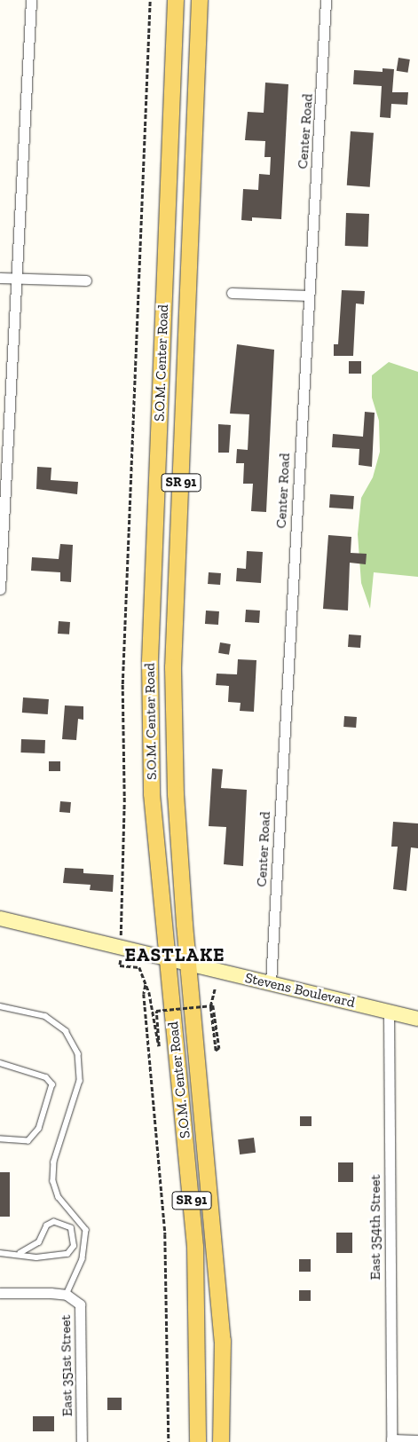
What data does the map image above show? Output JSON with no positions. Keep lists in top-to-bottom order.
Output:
{
  "streets": {
    "main road": ["S.O.M. Center Road", "SR 91"],
    "street": [
      "Center Road",
      "Stevens Boulevard",
      "East 354th Street",
      "East 351st Street"
    ]
  },
  "crossings": [
    ["Center Road", "Stevens Boulevard"],
    ["S.O.M. Center Road", "Stevens Boulevard"],
    ["Stevens Boulevard", "East 354th Street"]
  ],
  "districts": ["EASTLAKE"]
}
